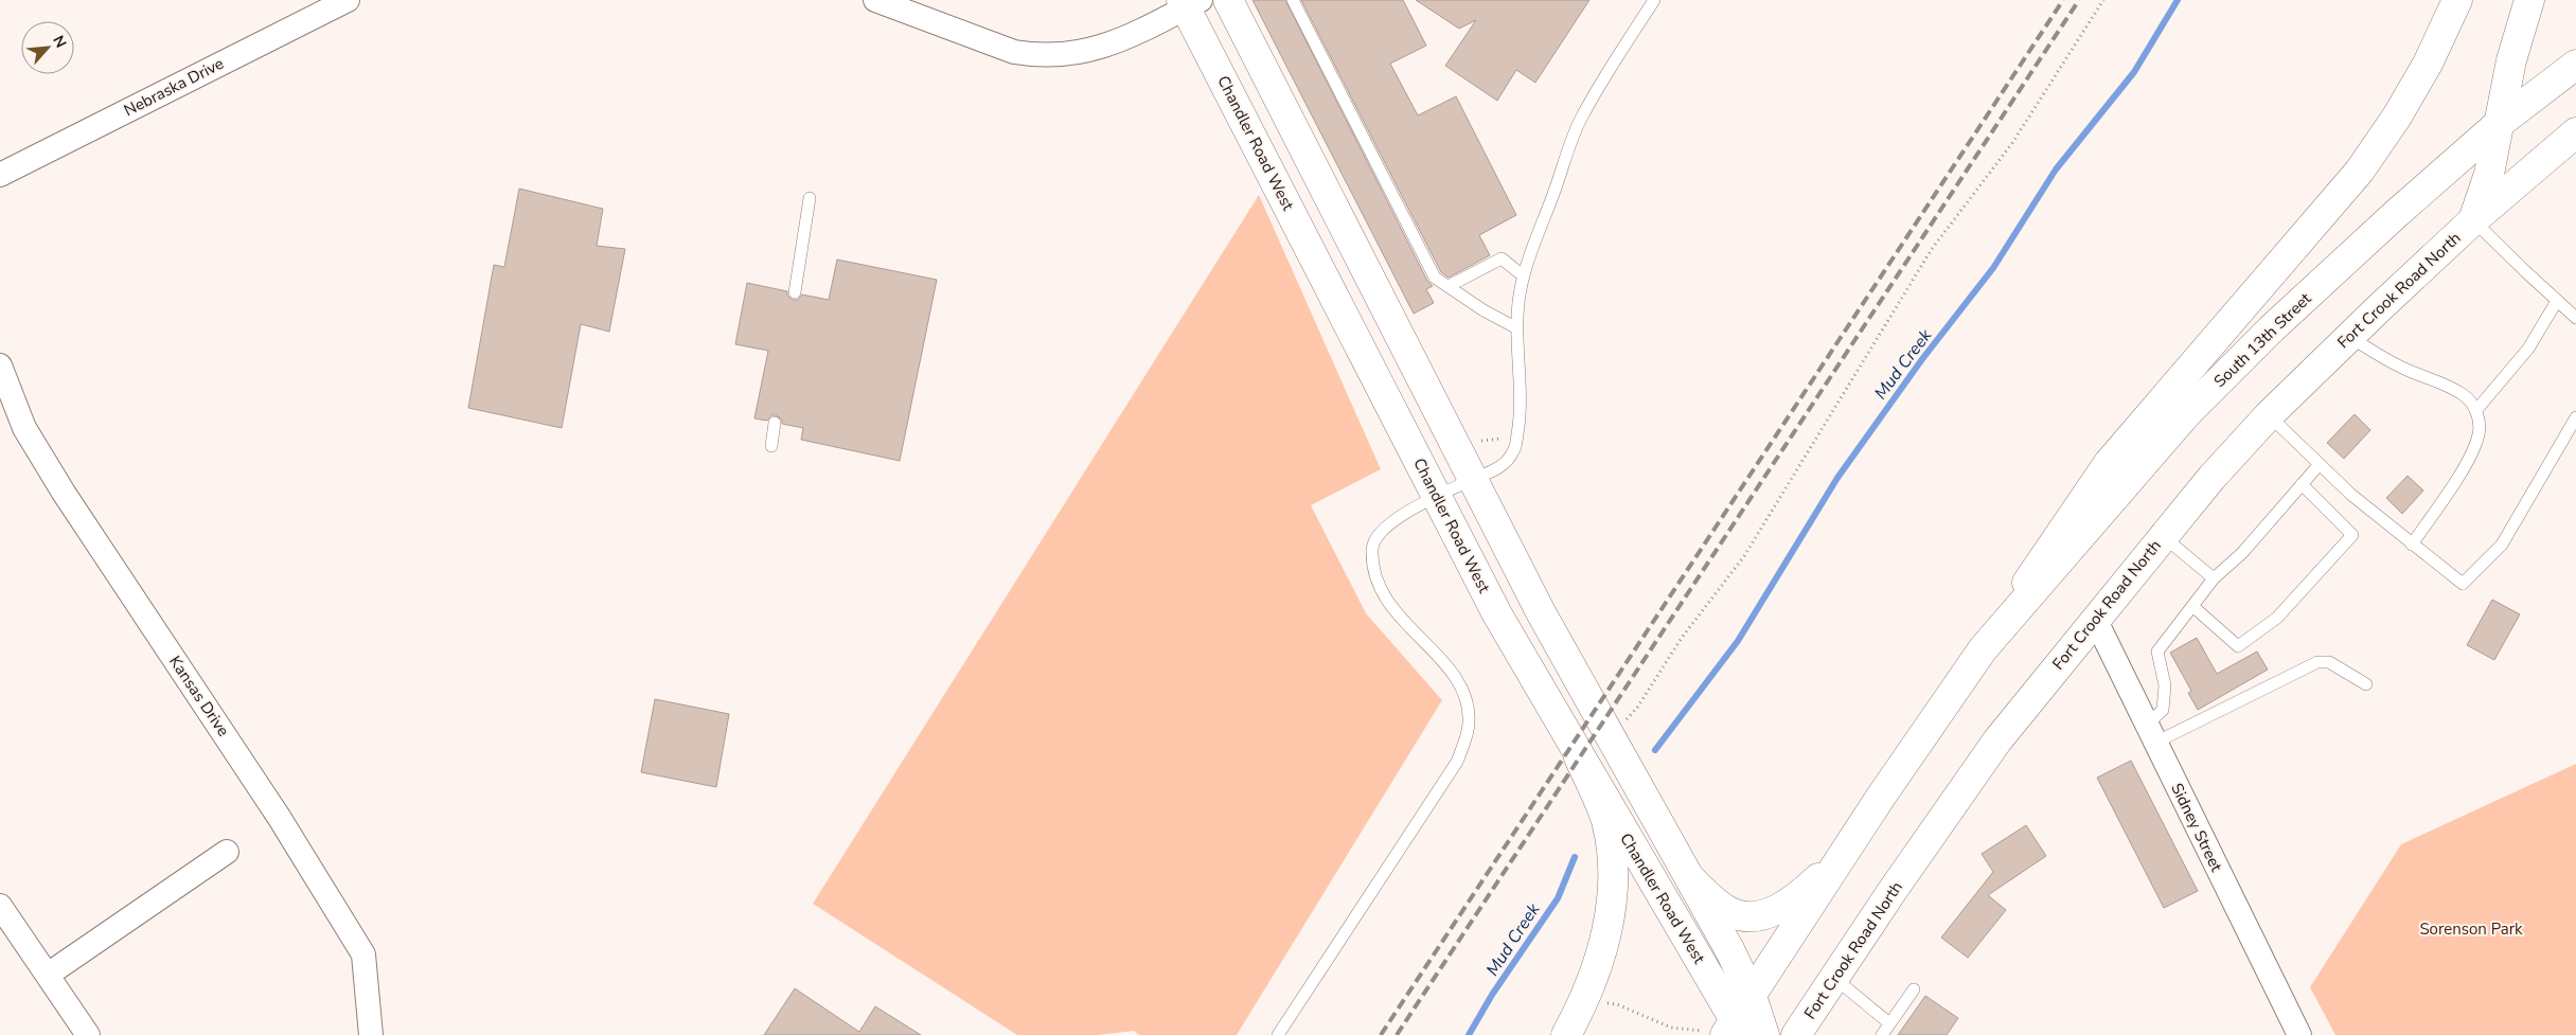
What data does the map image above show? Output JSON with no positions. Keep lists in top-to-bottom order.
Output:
{
  "streets": {
    "main road": ["Chandler Road West", "Fort Crook Road North", "South 13th Street"],
    "street": ["Nebraska Drive", "Kansas Drive", "Sidney Street"]
  },
  "crossings": [
    ["Fort Crook Road North", "Sidney Street"]
  ],
  "water": ["Mud Creek"],
  "parks": ["Sorenson Park"],
  "north": "top right"
}
